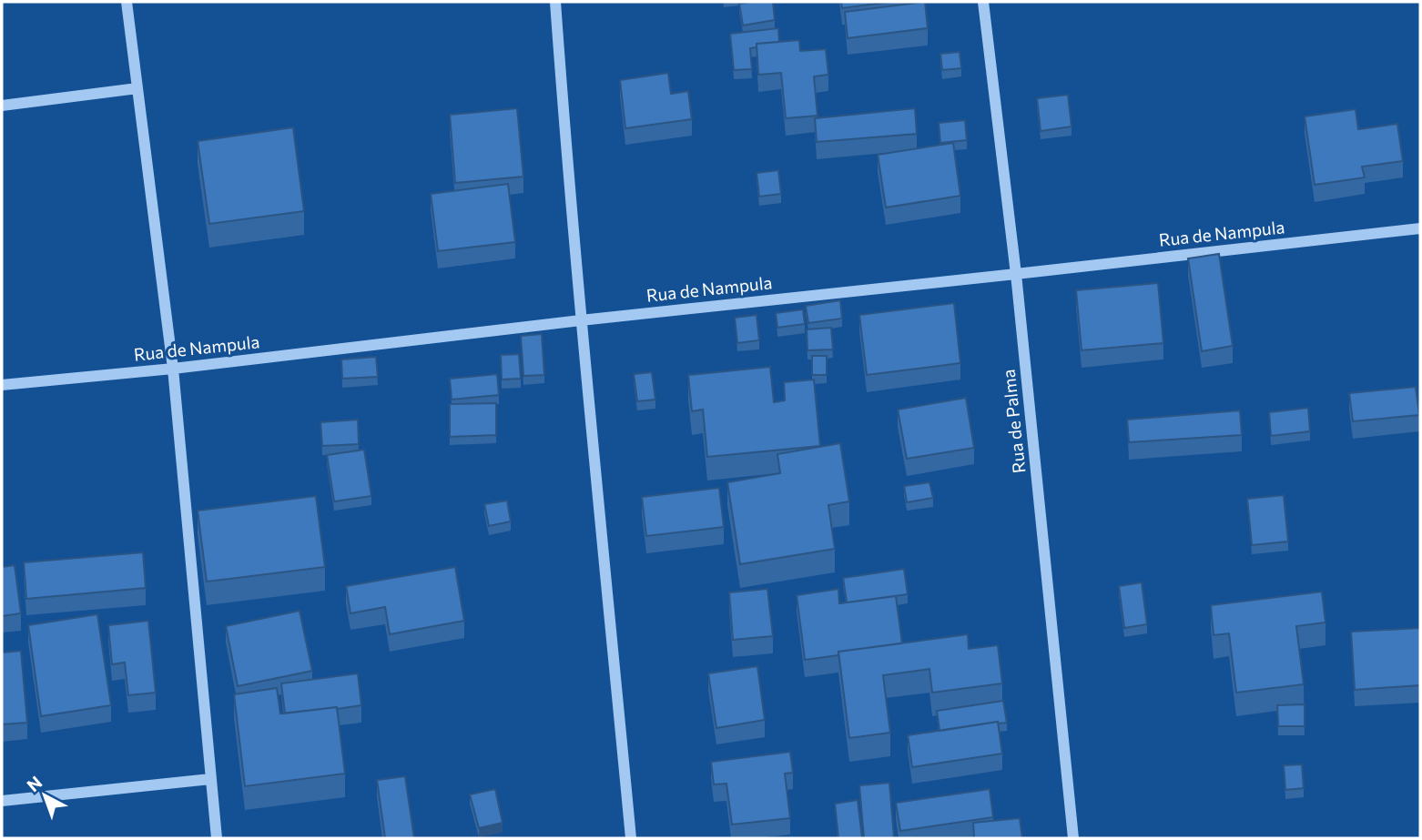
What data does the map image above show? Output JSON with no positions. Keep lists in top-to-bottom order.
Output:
{
  "streets": {
    "street": ["Rua de Nampula", "Rua de Palma"]
  },
  "crossings": [
    ["Rua de Nampula", "Rua de Palma"]
  ],
  "north": "top left"
}
